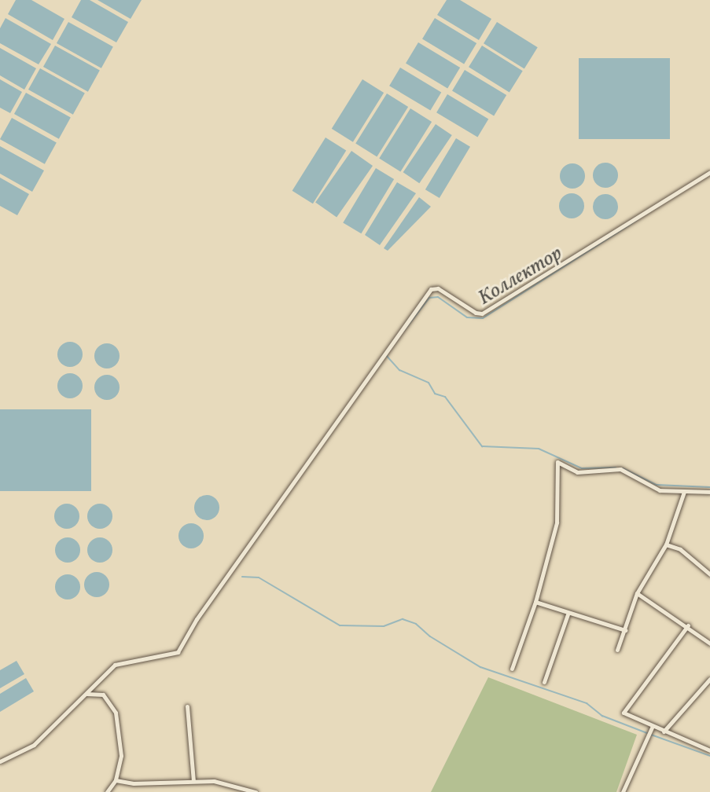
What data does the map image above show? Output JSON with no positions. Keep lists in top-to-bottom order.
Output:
{
  "water": ["Коллектор"]
}
